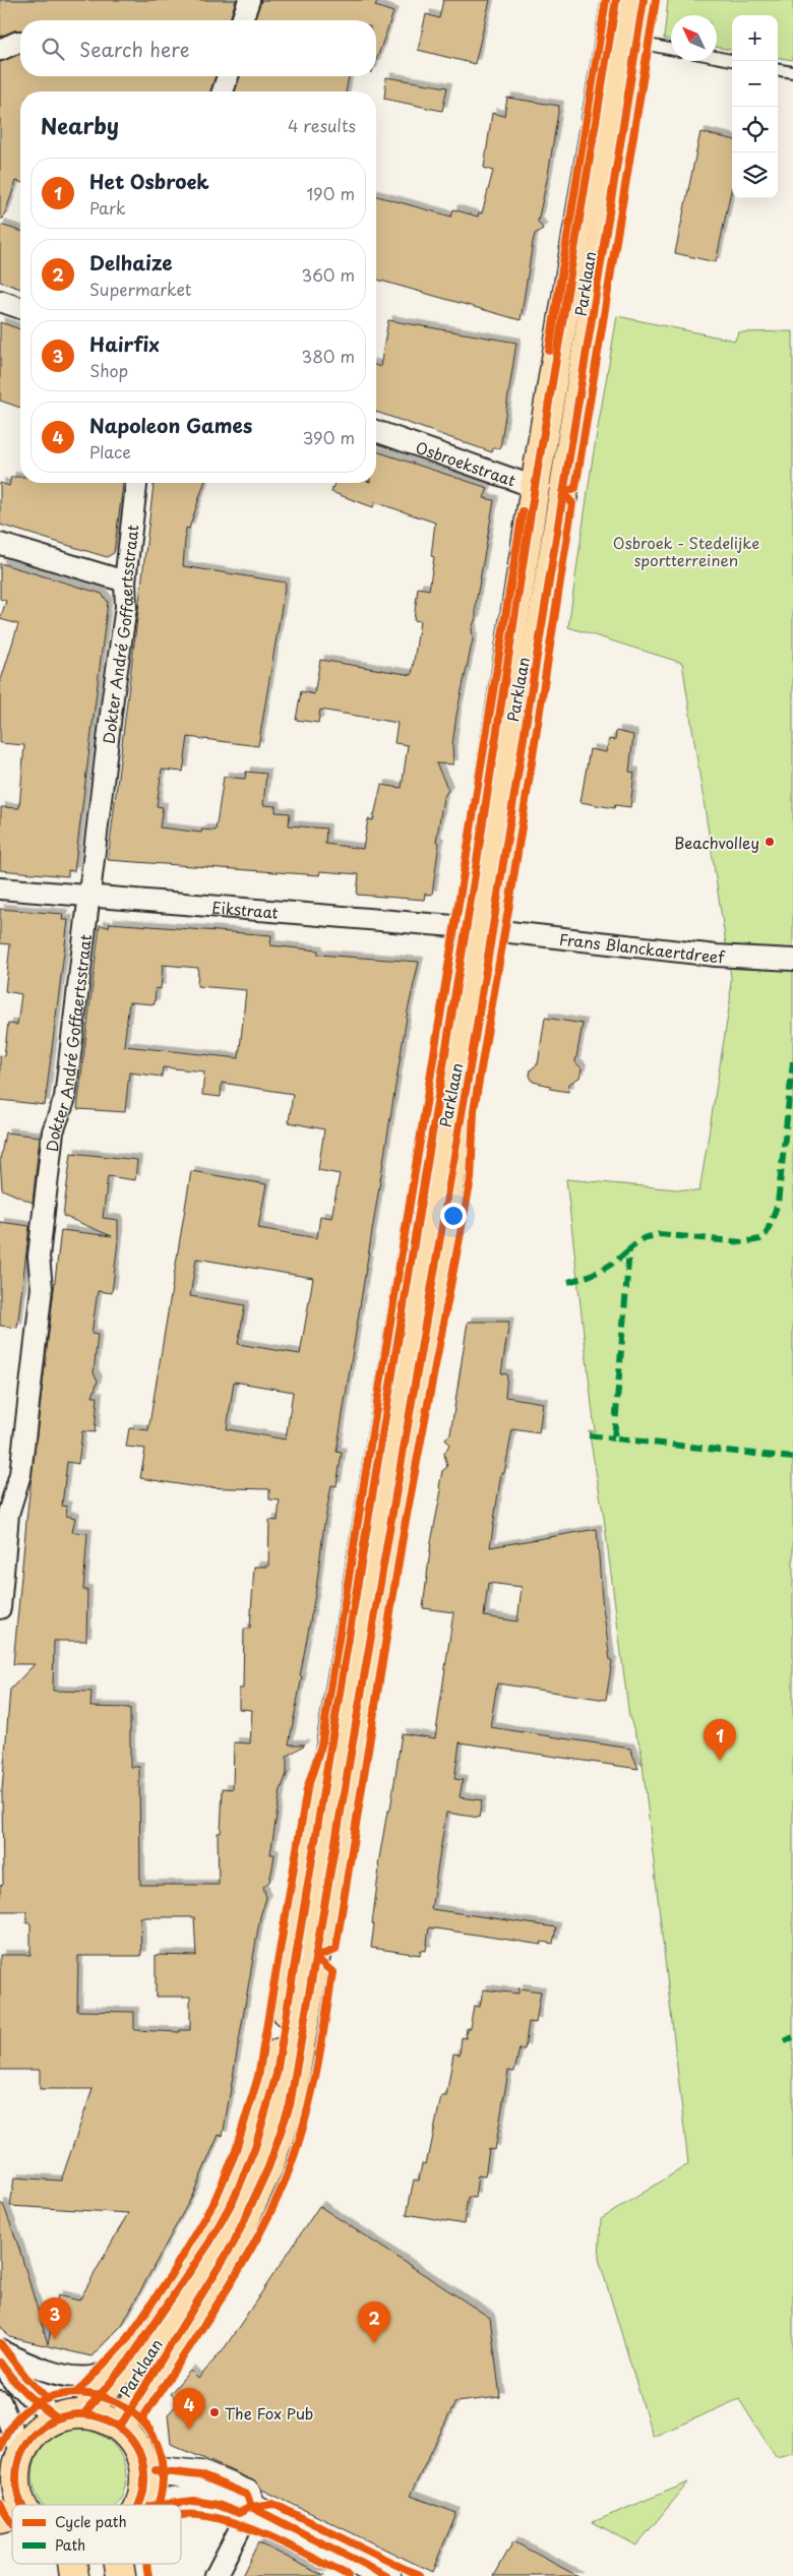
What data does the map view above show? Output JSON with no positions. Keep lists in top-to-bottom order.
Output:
{
  "streets": {
    "main road": ["Parklaan"],
    "street": [
      "Osbroekstraat",
      "Dokter André Goffaertsstraat",
      "Eikstraat",
      "Frans Blanckaertdreef"
    ]
  },
  "crossings": [
    ["Parklaan", "Osbroekstraat"],
    ["Parklaan", "Eikstraat"],
    ["Parklaan", "Frans Blanckaertdreef"],
    ["Dokter André Goffaertsstraat", "Eikstraat"],
    ["Eikstraat", "Frans Blanckaertdreef"]
  ],
  "parks": ["Osbroek - Stedelijke sportterreinen"],
  "places": ["Beachvolley", "The Fox Pub"],
  "legend": ["Cycle path", "Path"],
  "north": "top left",
  "page": {
    "map_buttons": ["+", "−"],
    "search": "Search here",
    "heading": ["Nearby", "4 results"],
    "list": [
      {
        "mark": "1",
        "name": "Het Osbroek",
        "note": "Park",
        "value": "190 m"
      },
      {
        "mark": "2",
        "name": "Delhaize",
        "note": "Supermarket",
        "value": "360 m"
      },
      {
        "mark": "3",
        "name": "Hairfix",
        "note": "Shop",
        "value": "380 m"
      },
      {
        "mark": "4",
        "name": "Napoleon Games",
        "note": "Place",
        "value": "390 m"
      }
    ],
    "pins": [
      "1",
      "3",
      "2",
      "4"
    ]
  }
}
